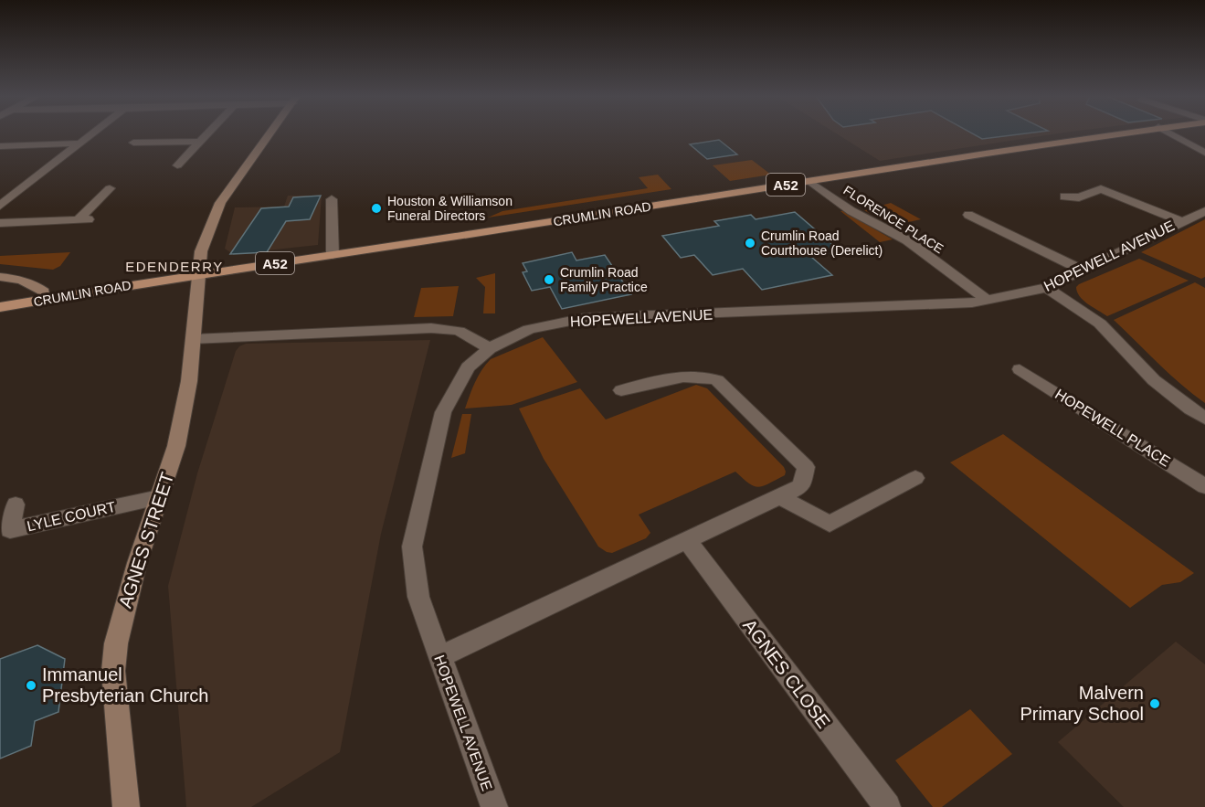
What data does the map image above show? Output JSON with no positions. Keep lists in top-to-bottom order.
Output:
{
  "streets": {
    "main road": ["A52", "CRUMLIN ROAD", "AGNES STREET"],
    "street": [
      "FLORENCE PLACE",
      "HOPEWELL AVENUE",
      "HOPEWELL PLACE",
      "LYLE COURT",
      "AGNES CLOSE"
    ]
  },
  "crossings": [
    ["CRUMLIN ROAD", "FLORENCE PLACE"],
    ["CRUMLIN ROAD", "AGNES STREET"],
    ["FLORENCE PLACE", "HOPEWELL AVENUE"],
    ["LYLE COURT", "AGNES STREET"]
  ],
  "districts": ["EDENDERRY"],
  "places": [
    "Houston & Williamson Funeral Directors",
    "Crumlin Road Courthouse (Derelict)",
    "Crumlin Road Family Practice",
    "Immanuel Presbyterian Church",
    "Malvern Primary School"
  ]
}
